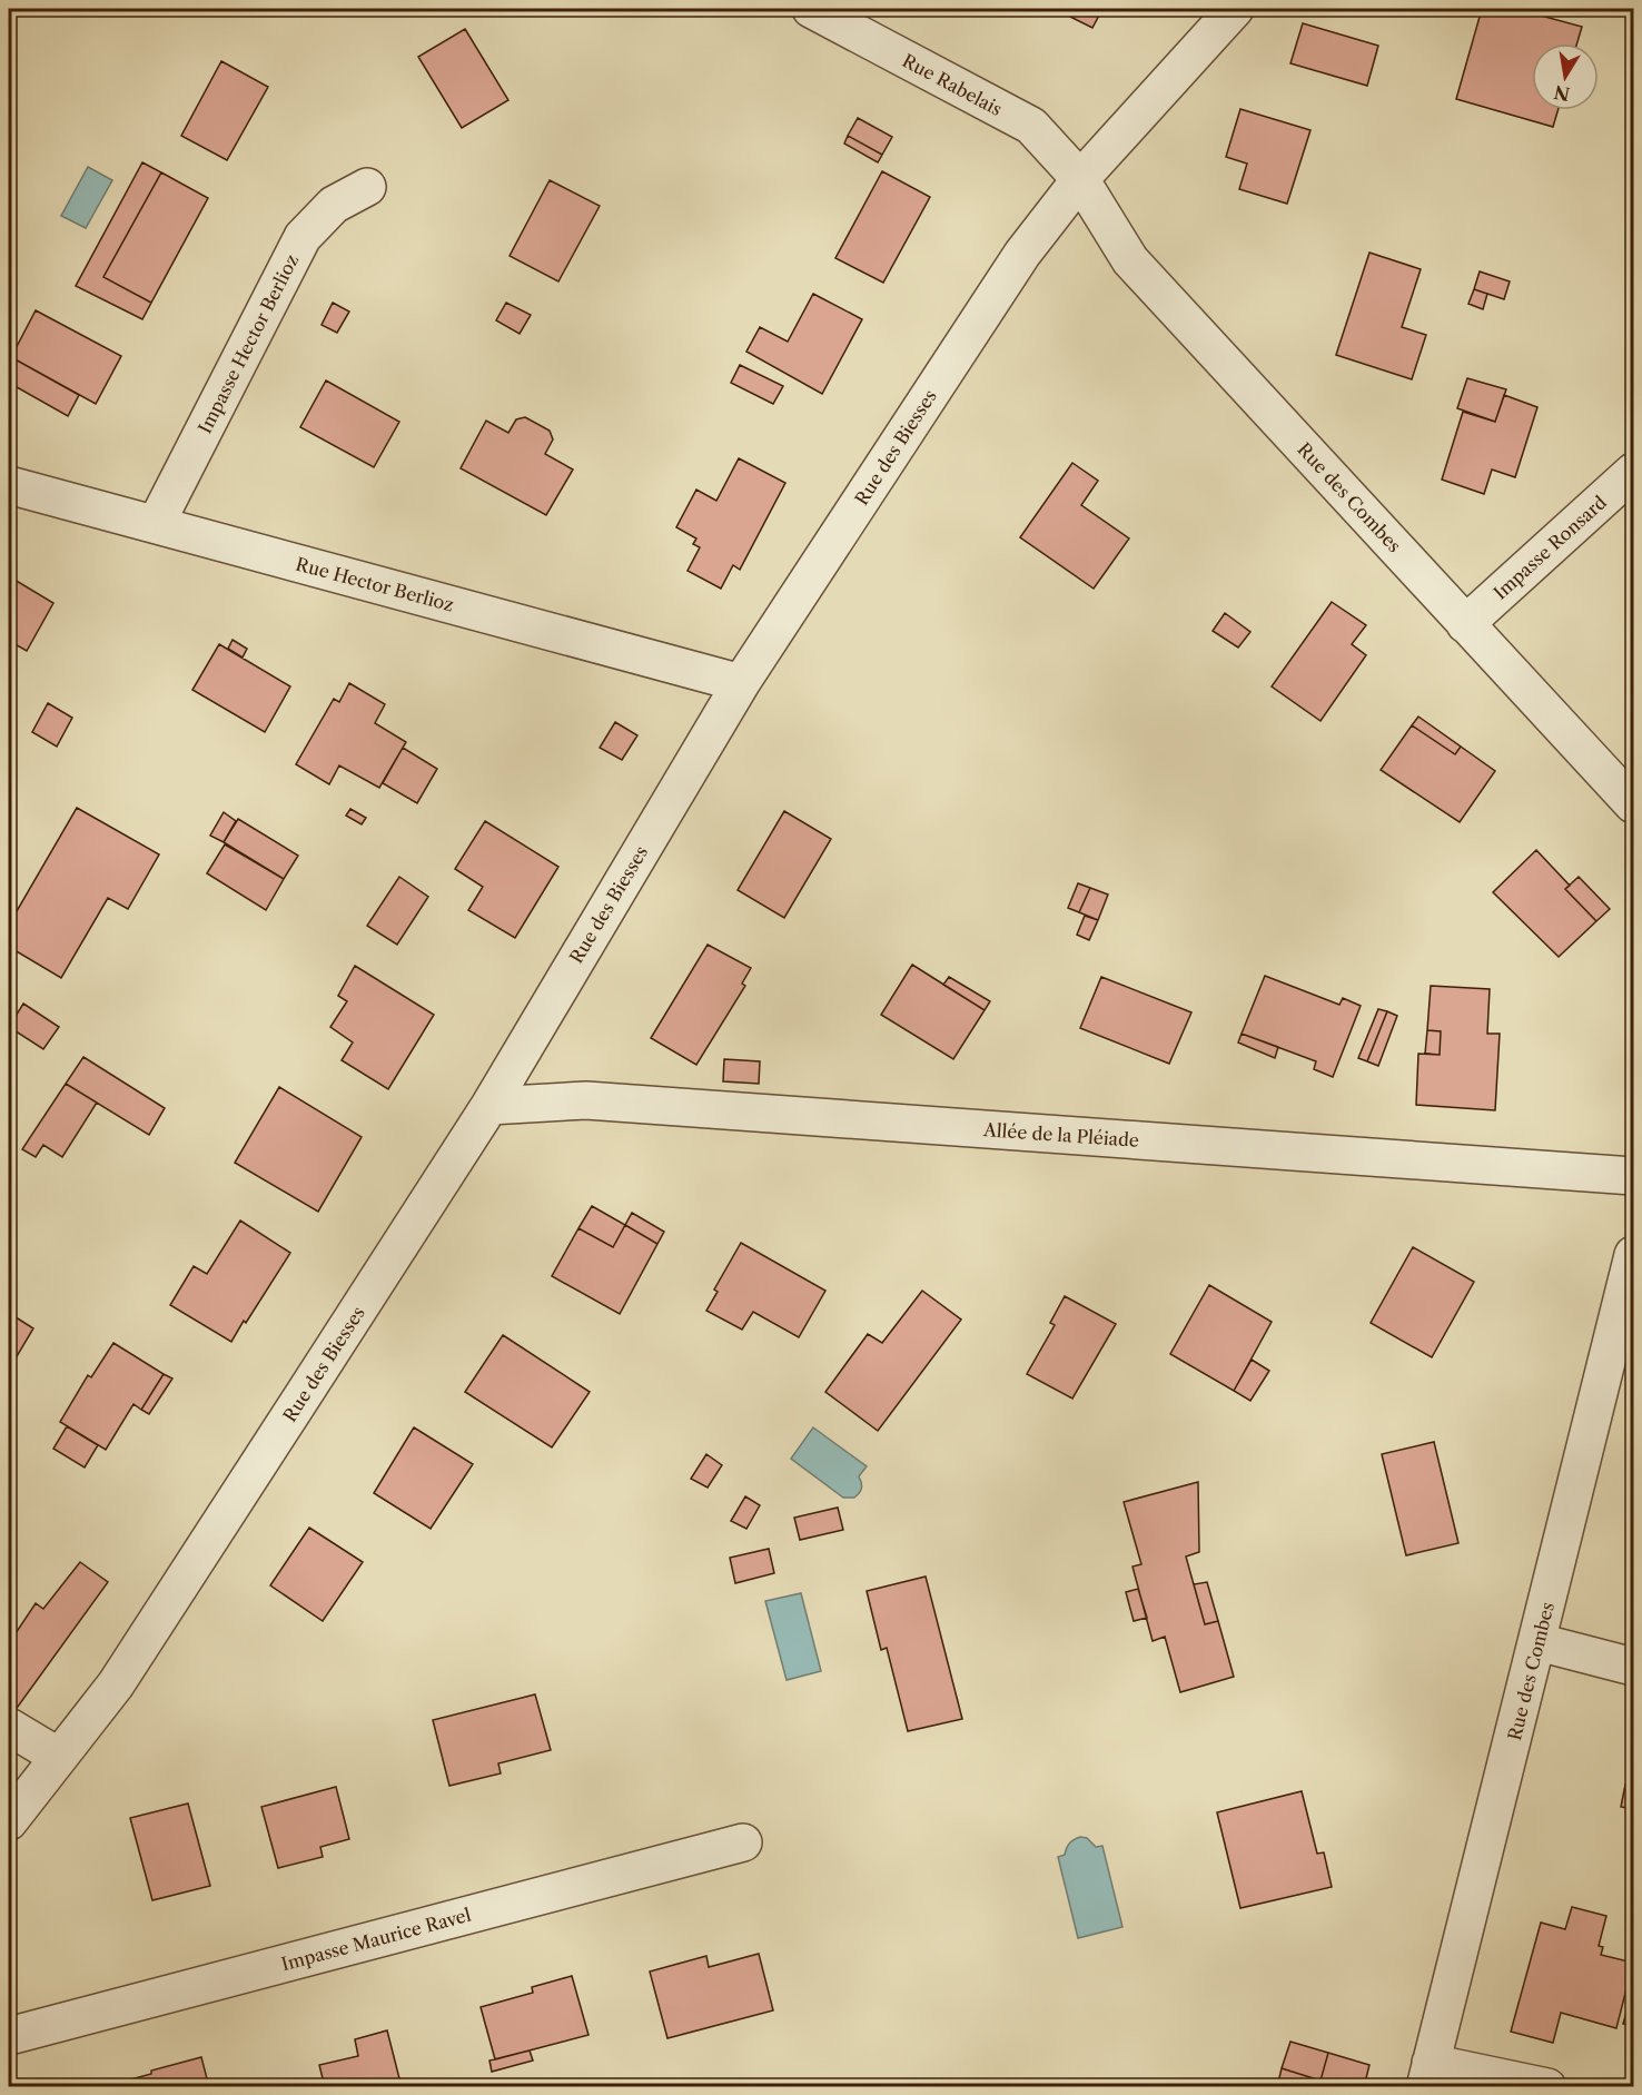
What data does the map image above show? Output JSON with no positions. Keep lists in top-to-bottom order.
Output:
{
  "streets": {
    "street": [
      "Rue Rabelais",
      "Impasse Hector Berlioz",
      "Rue des Biesses",
      "Rue des Combes",
      "Impasse Ronsard",
      "Rue Hector Berlioz",
      "Allée de la Pléiade",
      "Impasse Maurice Ravel"
    ]
  },
  "crossings": [
    ["Rue Rabelais", "Rue des Biesses"],
    ["Rue Rabelais", "Rue des Combes"],
    ["Impasse Hector Berlioz", "Rue Hector Berlioz"],
    ["Rue des Biesses", "Rue des Combes"],
    ["Rue des Biesses", "Rue Hector Berlioz"],
    ["Rue des Biesses", "Allée de la Pléiade"],
    ["Rue des Combes", "Impasse Ronsard"]
  ],
  "north": "bottom"
}
